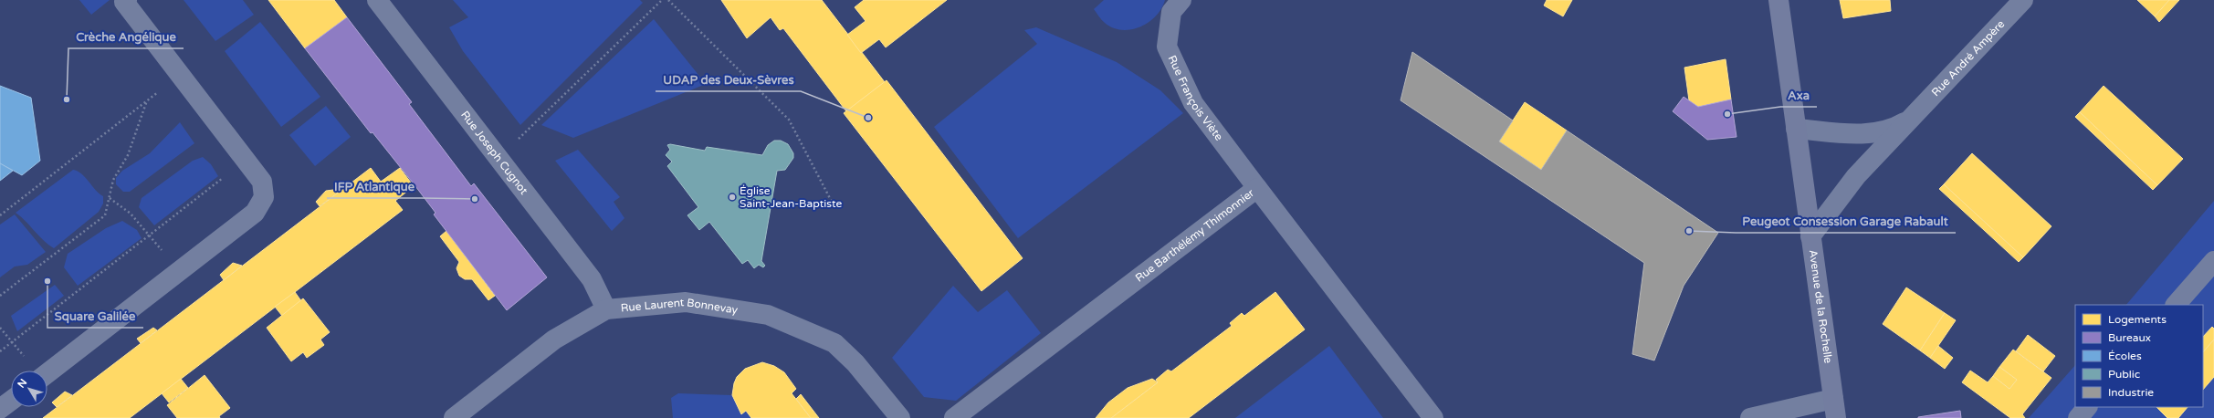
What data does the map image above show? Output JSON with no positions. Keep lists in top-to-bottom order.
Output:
{
  "streets": {
    "main road": ["Avenue de la Rochelle"],
    "street": [
      "Rue André Ampère",
      "Rue François Viète",
      "Rue Joseph Cugnot",
      "Rue Barthélémy Thimonnier",
      "Rue Laurent Bonnevay"
    ]
  },
  "crossings": [
    ["Rue André Ampère", "Avenue de la Rochelle"],
    ["Rue François Viète", "Rue Barthélémy Thimonnier"],
    ["Rue Joseph Cugnot", "Rue Laurent Bonnevay"]
  ],
  "places": [
    "Crèche Angélique",
    "Axa",
    "UDAP des Deux-Sèvres",
    "Église Saint-Jean-Baptiste",
    "IFP Atlantique",
    "Peugeot Consession Garage Rabault",
    "Square Galilée"
  ],
  "legend": [
    "Logements",
    "Bureaux",
    "Écoles",
    "Public",
    "Industrie"
  ],
  "north": "top left"
}
